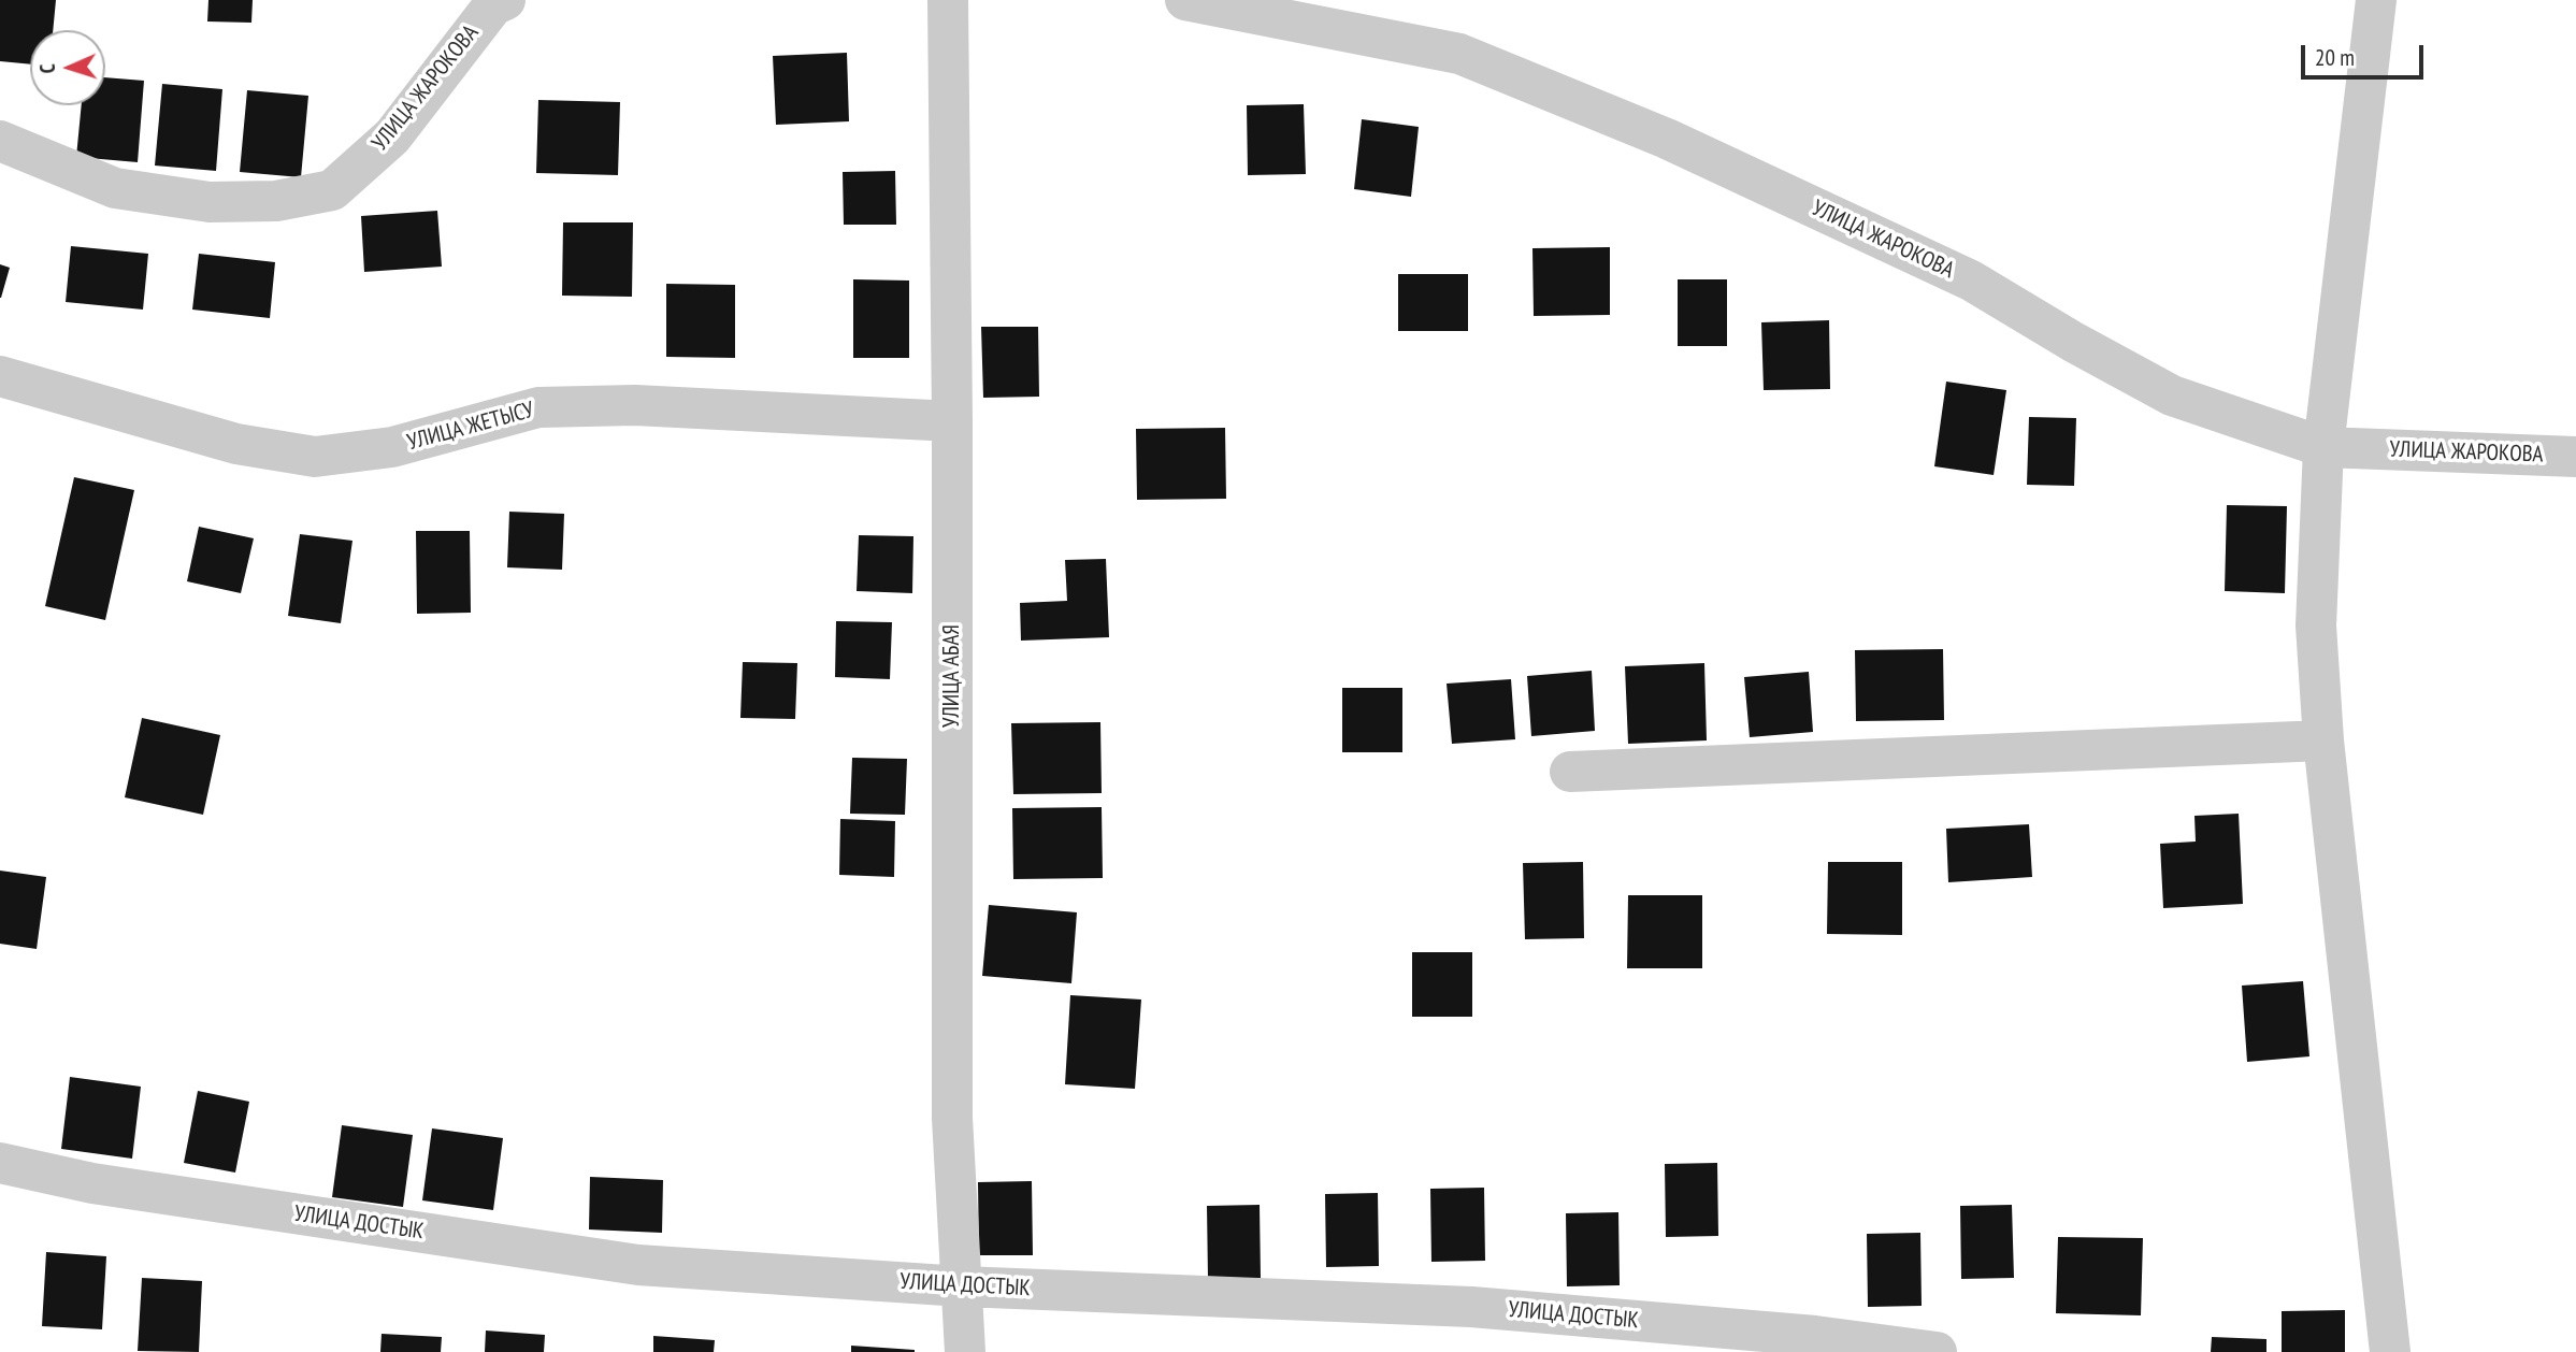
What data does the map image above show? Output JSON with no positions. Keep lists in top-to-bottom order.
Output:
{
  "streets": {
    "street": [
      "УЛИЦА ЖАРОКОВА",
      "УЛИЦА ЖЕТЫСУ",
      "УЛИЦА АБАЯ",
      "УЛИЦА ДОСТЫК"
    ]
  },
  "crossings": [
    ["УЛИЦА ЖЕТЫСУ", "УЛИЦА АБАЯ"],
    ["УЛИЦА АБАЯ", "УЛИЦА ДОСТЫК"]
  ],
  "scale_bar": "20 m",
  "north": "left"
}
